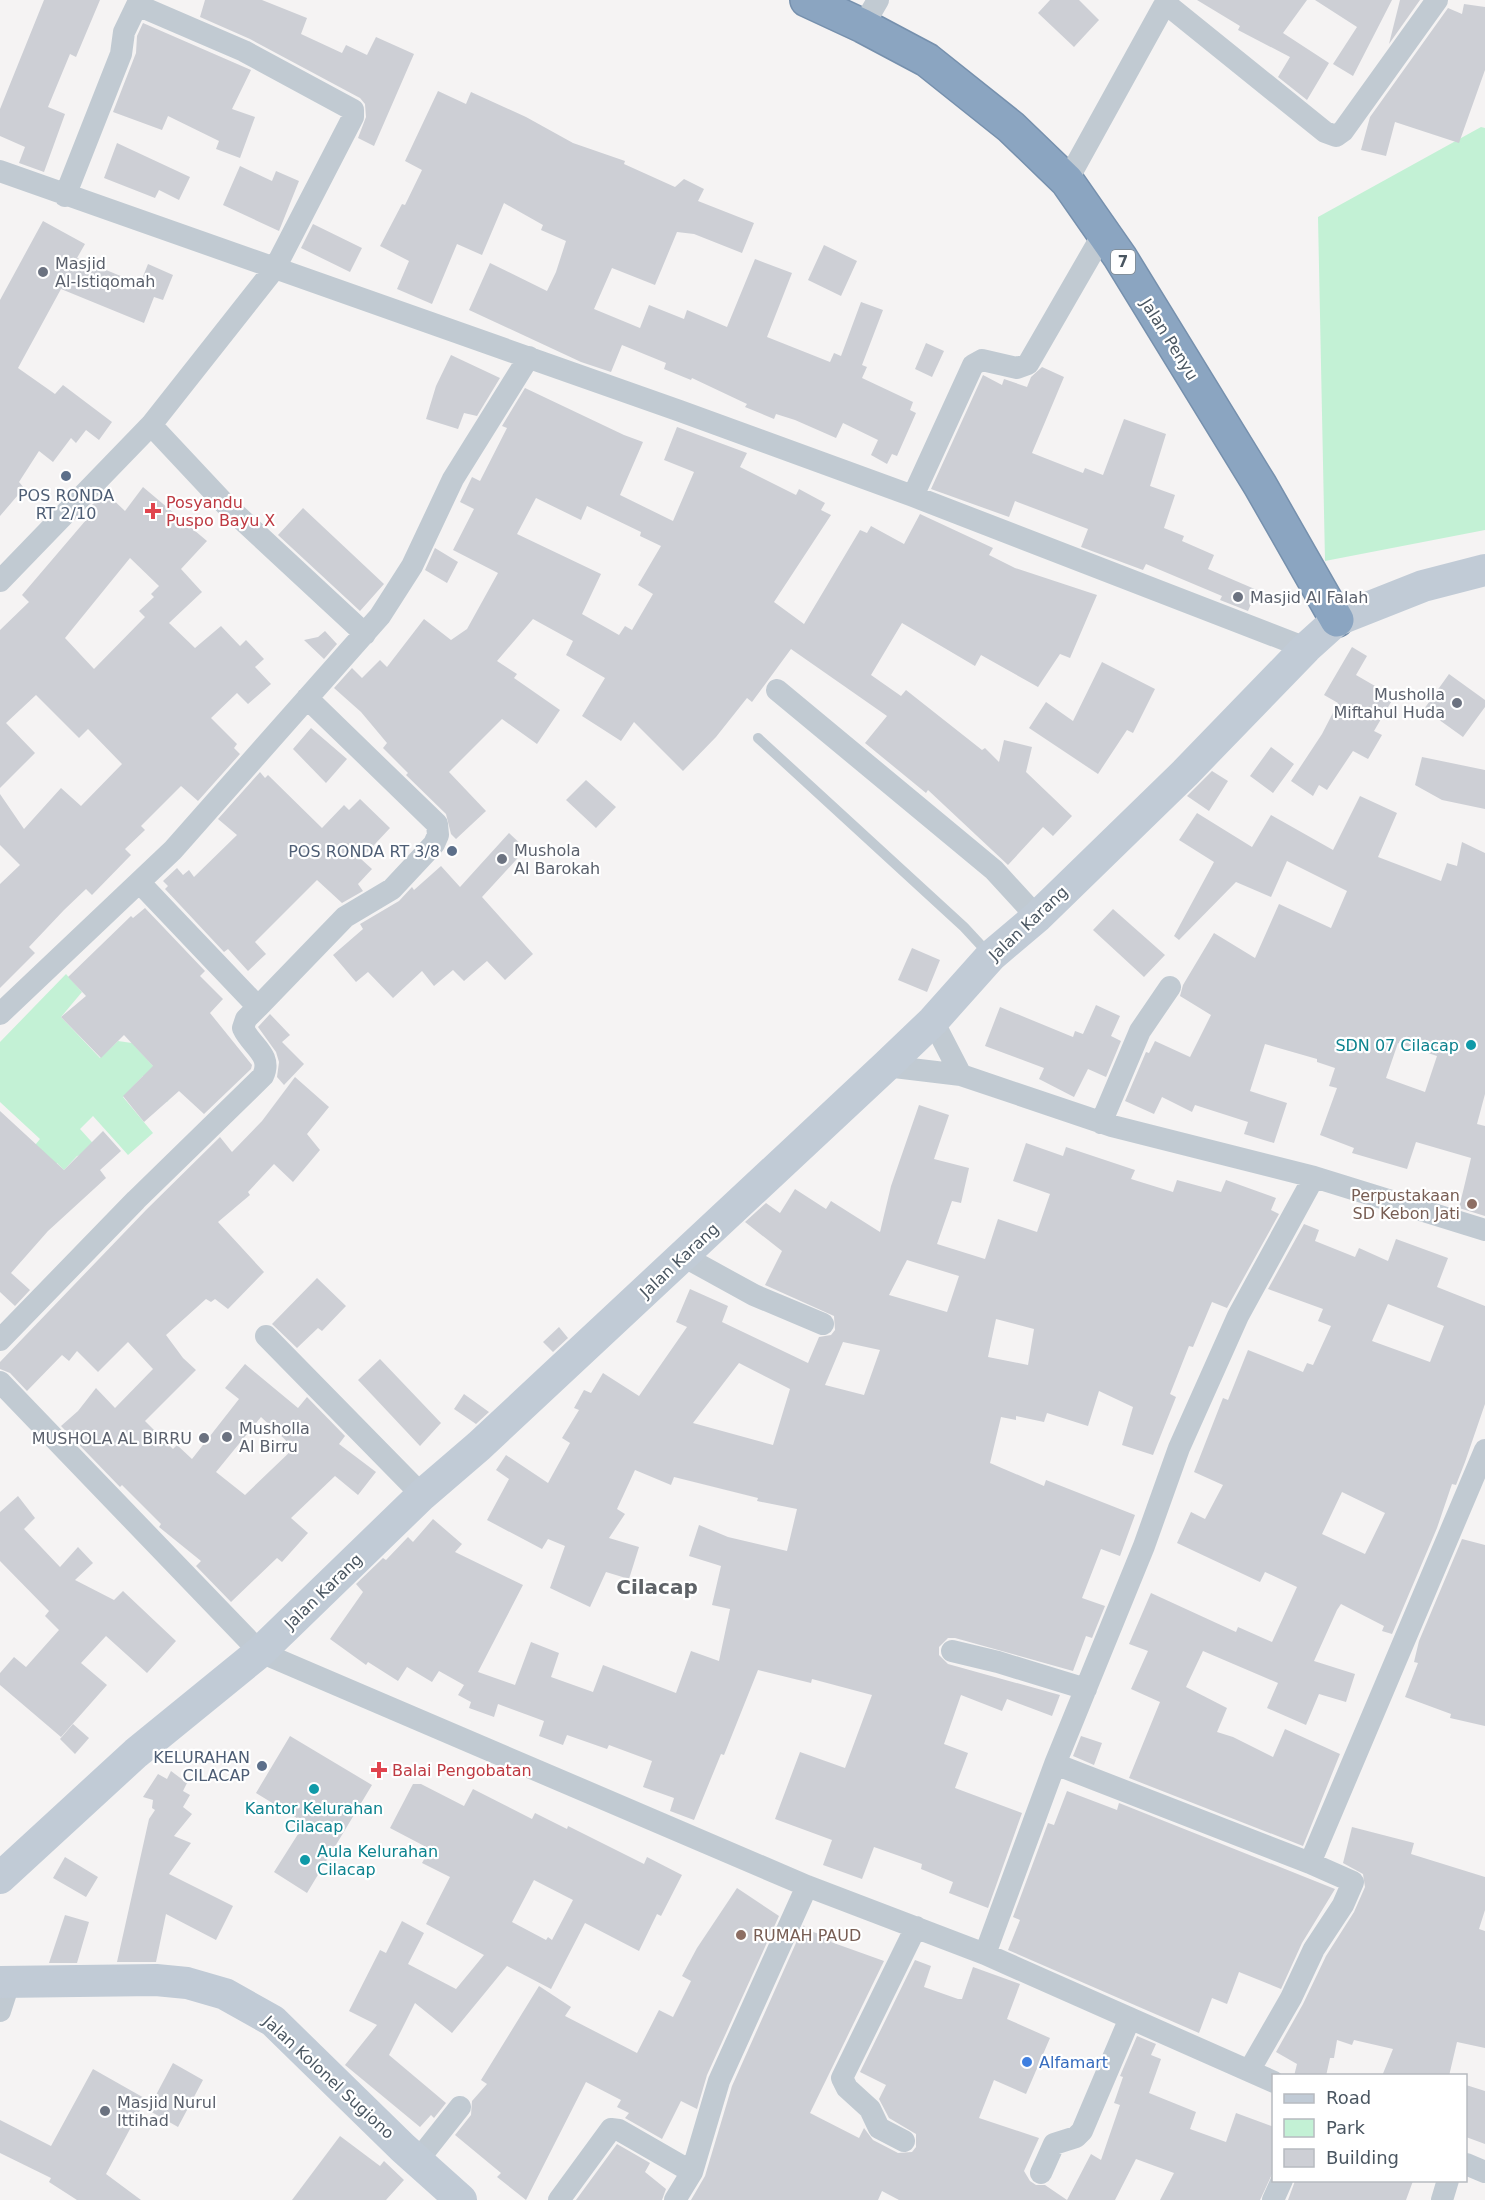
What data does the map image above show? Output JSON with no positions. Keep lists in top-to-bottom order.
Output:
{
  "streets": {
    "highway": ["7", "Jalan Penyu"],
    "main road": ["Jalan Karang", "Jalan Kolonel Sugiono"]
  },
  "crossings": [
    ["Jalan Penyu", "Jalan Karang"]
  ],
  "districts": ["Cilacap"],
  "places": {
    "other": [
      "Masjid Al-Istiqomah",
      "POS RONDA RT 2/10",
      "Masjid Al Falah",
      "Musholla Miftahul Huda",
      "POS RONDA RT 3/8",
      "Mushola Al Barokah",
      "SDN 07 Cilacap",
      "Perpustakaan SD Kebon Jati",
      "Musholla Al Birru",
      "MUSHOLA AL BIRRU",
      "KELURAHAN CILACAP",
      "Kantor Kelurahan Cilacap",
      "Aula Kelurahan Cilacap",
      "RUMAH PAUD",
      "Alfamart",
      "Masjid Nurul Ittihad"
    ],
    "health": ["Posyandu Puspo Bayu X", "Balai Pengobatan"]
  },
  "legend": ["Road", "Park", "Building"]
}
